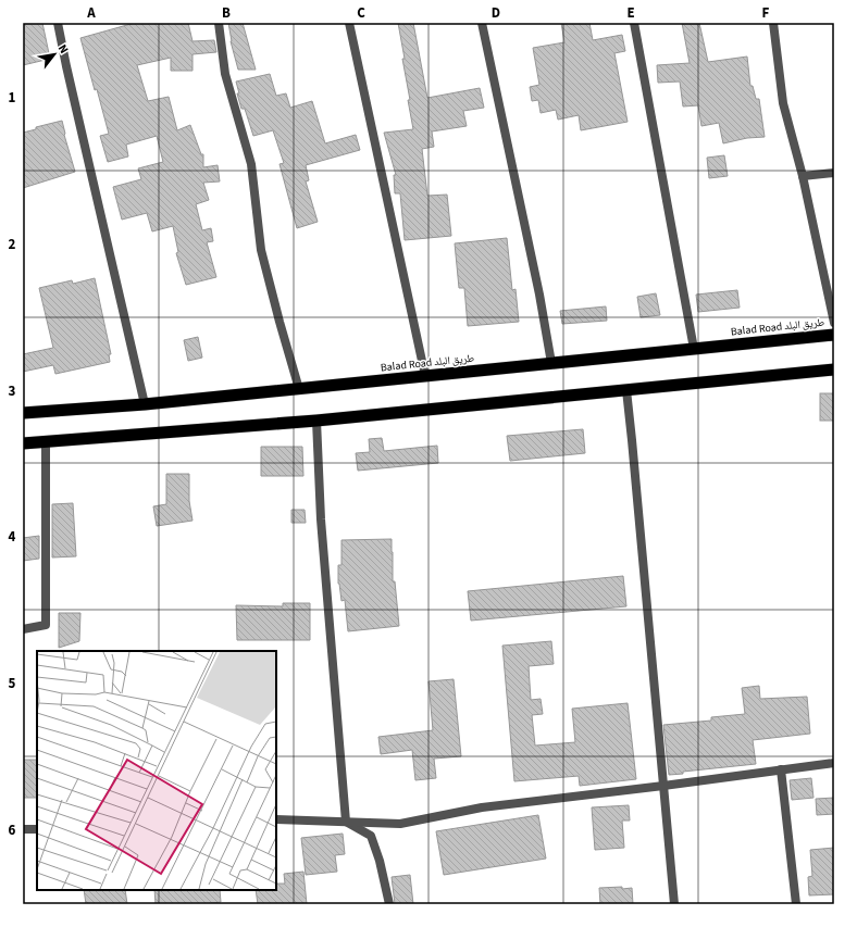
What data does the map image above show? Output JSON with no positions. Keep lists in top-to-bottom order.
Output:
{
  "streets": {
    "highway": ["Balad Road طريق البلد"]
  },
  "north": "top right",
  "grid": {
    "columns": [
      "A",
      "B",
      "C",
      "D",
      "E",
      "F"
    ],
    "rows": [
      "1",
      "2",
      "3",
      "4",
      "5",
      "6"
    ]
  }
}
